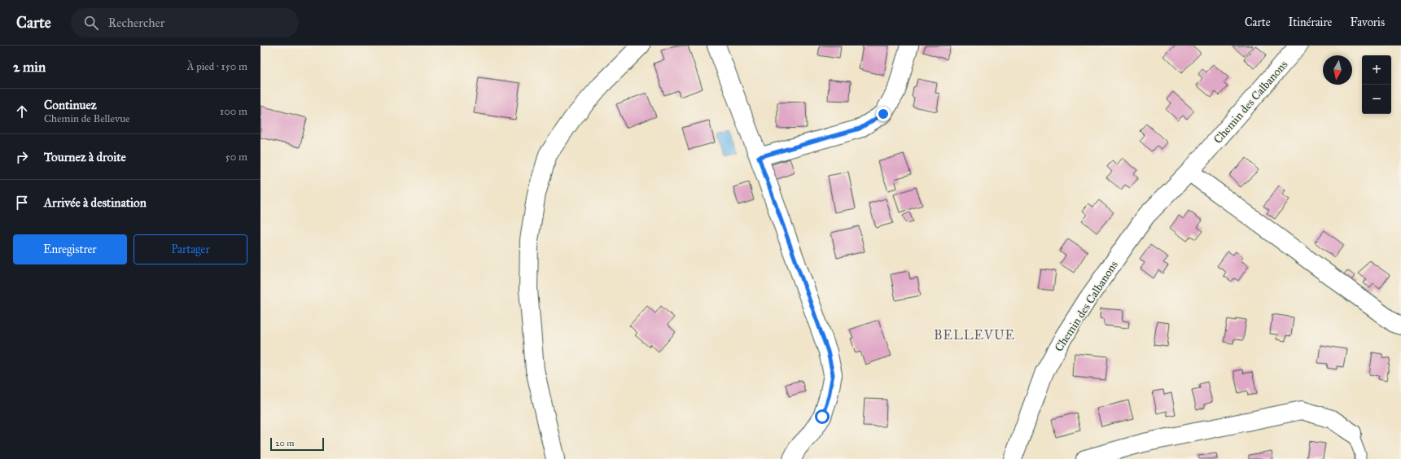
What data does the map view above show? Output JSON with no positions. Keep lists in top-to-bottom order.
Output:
{
  "streets": {
    "street": ["Chemin des Calbanons"]
  },
  "districts": ["BELLEVUE"],
  "scale_bar": "20 m",
  "north": "bottom",
  "page": {
    "header": "Carte",
    "search": "Rechercher",
    "nav": ["Carte", "Itinéraire", "Favoris"],
    "heading": ["2 min", "À pied · 150 m"],
    "map_buttons": ["+", "−"],
    "list": [
      ["Continuez", "Chemin de Bellevue", "100 m"],
      ["Tournez à droite", "50 m"],
      "Arrivée à destination"
    ],
    "buttons": ["Enregistrer", "Partager"],
    "scale": "20 m"
  }
}
